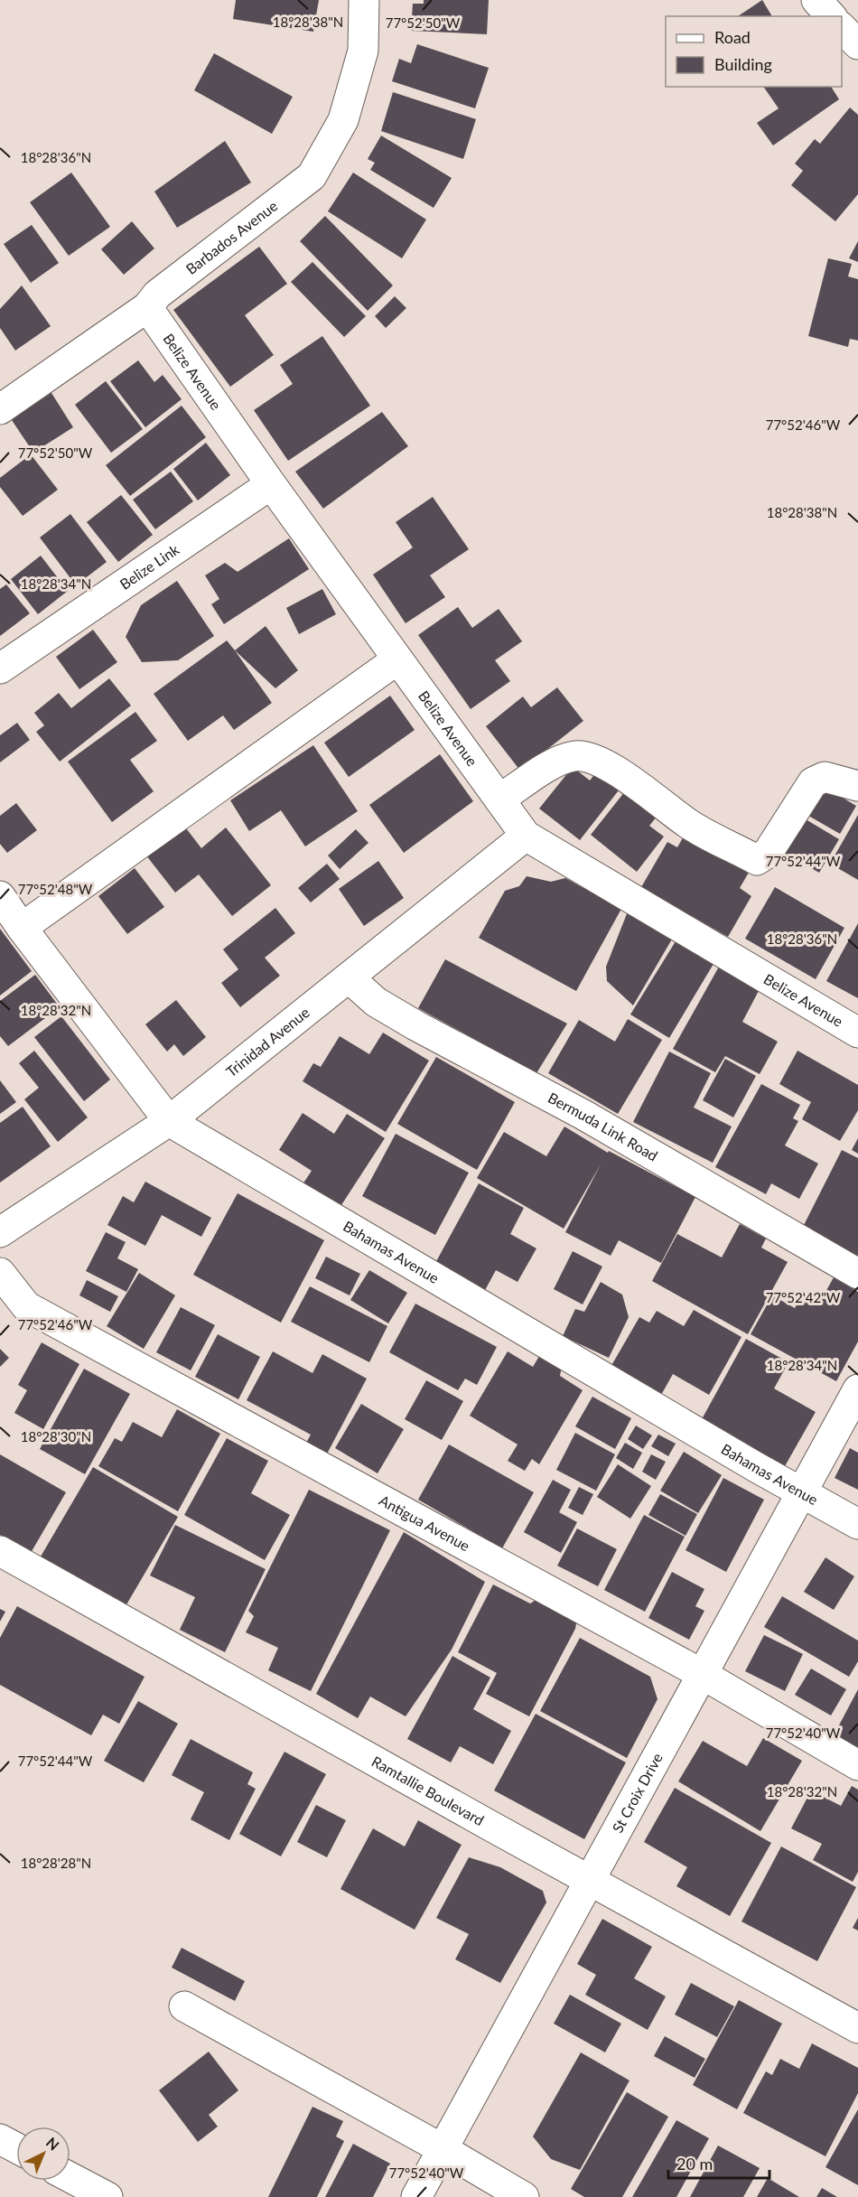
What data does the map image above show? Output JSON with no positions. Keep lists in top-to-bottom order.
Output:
{
  "streets": {
    "street": [
      "Barbados Avenue",
      "Belize Avenue",
      "Belize Link",
      "Trinidad Avenue",
      "Bermuda Link Road",
      "Bahamas Avenue",
      "Antigua Avenue",
      "Ramtallie Boulevard",
      "St Croix Drive"
    ]
  },
  "crossings": [
    ["Barbados Avenue", "Belize Avenue"],
    ["Belize Avenue", "Belize Link"],
    ["Belize Avenue", "Trinidad Avenue"],
    ["Trinidad Avenue", "Bermuda Link Road"],
    ["Trinidad Avenue", "Bahamas Avenue"],
    ["Bahamas Avenue", "St Croix Drive"],
    ["Antigua Avenue", "St Croix Drive"],
    ["Ramtallie Boulevard", "St Croix Drive"]
  ],
  "legend": ["Road", "Building"],
  "scale_bar": "20 m",
  "north": "top right",
  "coordinates": [
    "18°28'38\"N",
    "77°52'50\"W",
    "18°28'36\"N",
    "77°52'46\"W",
    "18°28'34\"N",
    "77°52'44\"W",
    "77°52'48\"W",
    "18°28'32\"N",
    "77°52'42\"W",
    "18°28'30\"N",
    "77°52'40\"W",
    "18°28'28\"N"
  ]
}
